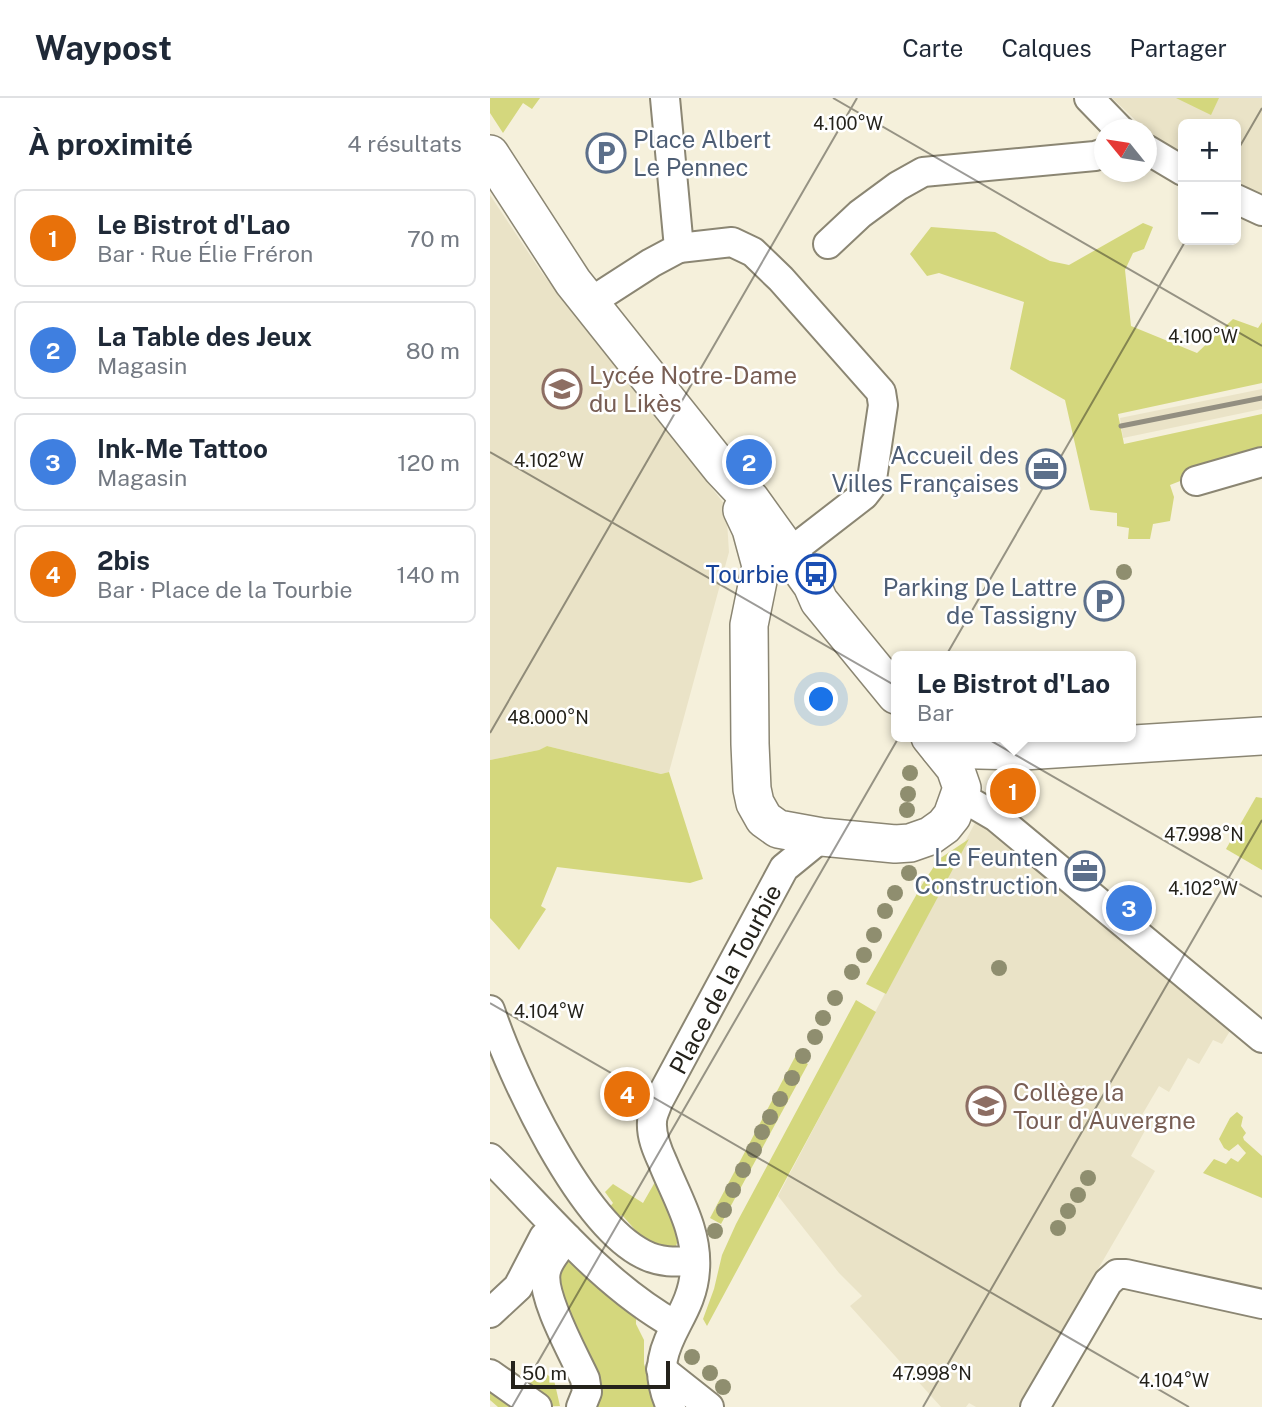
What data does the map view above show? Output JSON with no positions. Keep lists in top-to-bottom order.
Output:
{
  "streets": {
    "main road": ["Place de la Tourbie"]
  },
  "places": {
    "parking": ["Place Albert Le Pennec", "Parking De Lattre de Tassigny"],
    "school or university": ["Lycée Notre-Dame du Likès", "Collège la Tour d'Auvergne"],
    "office": ["Accueil des Villes Françaises", "Le Feunten Construction"],
    "bus stop": ["Tourbie"]
  },
  "scale_bar": "50 m",
  "north": "top left",
  "page": {
    "header": "Waypost",
    "nav": ["Carte", "Calques", "Partager"],
    "heading": ["À proximité", "4 résultats"],
    "map_buttons": ["+", "−"],
    "list": [
      {
        "mark": "1",
        "name": "Le Bistrot d'Lao",
        "note": "Bar · Rue Élie Fréron",
        "value": "70 m"
      },
      {
        "mark": "2",
        "name": "La Table des Jeux",
        "note": "Magasin",
        "value": "80 m"
      },
      {
        "mark": "3",
        "name": "Ink-Me Tattoo",
        "note": "Magasin",
        "value": "120 m"
      },
      {
        "mark": "4",
        "name": "2bis",
        "note": "Bar · Place de la Tourbie",
        "value": "140 m"
      }
    ],
    "pins": [
      "2",
      "1",
      "3",
      "4"
    ],
    "popup": ["Le Bistrot d'Lao", "Bar"],
    "scale": "50 m"
  },
  "coordinates": [
    "4.100°W",
    "4.102°W",
    "48.000°N",
    "47.998°N",
    "4.104°W"
  ]
}
